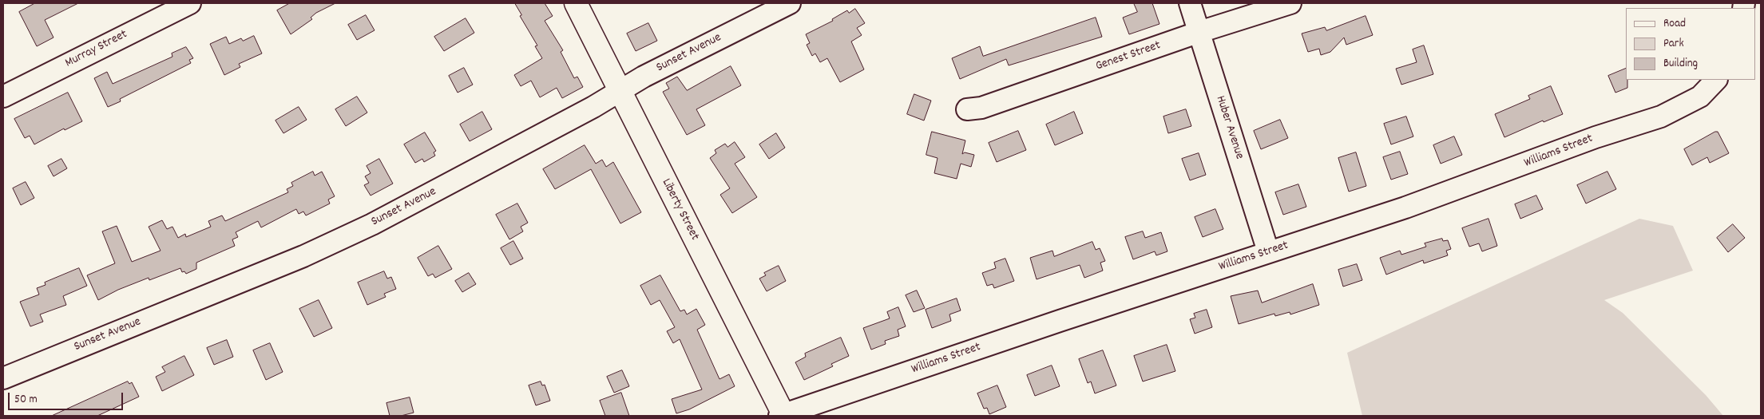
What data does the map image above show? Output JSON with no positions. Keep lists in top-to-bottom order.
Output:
{
  "streets": {
    "main road": ["Liberty Street"],
    "street": [
      "Murray Street",
      "Sunset Avenue",
      "Genest Street",
      "Huber Avenue",
      "Williams Street"
    ]
  },
  "crossings": [
    ["Sunset Avenue", "Liberty Street"],
    ["Genest Street", "Huber Avenue"],
    ["Huber Avenue", "Williams Street"],
    ["Williams Street", "Liberty Street"]
  ],
  "legend": ["Road", "Park", "Building"],
  "scale_bar": "50 m"
}
